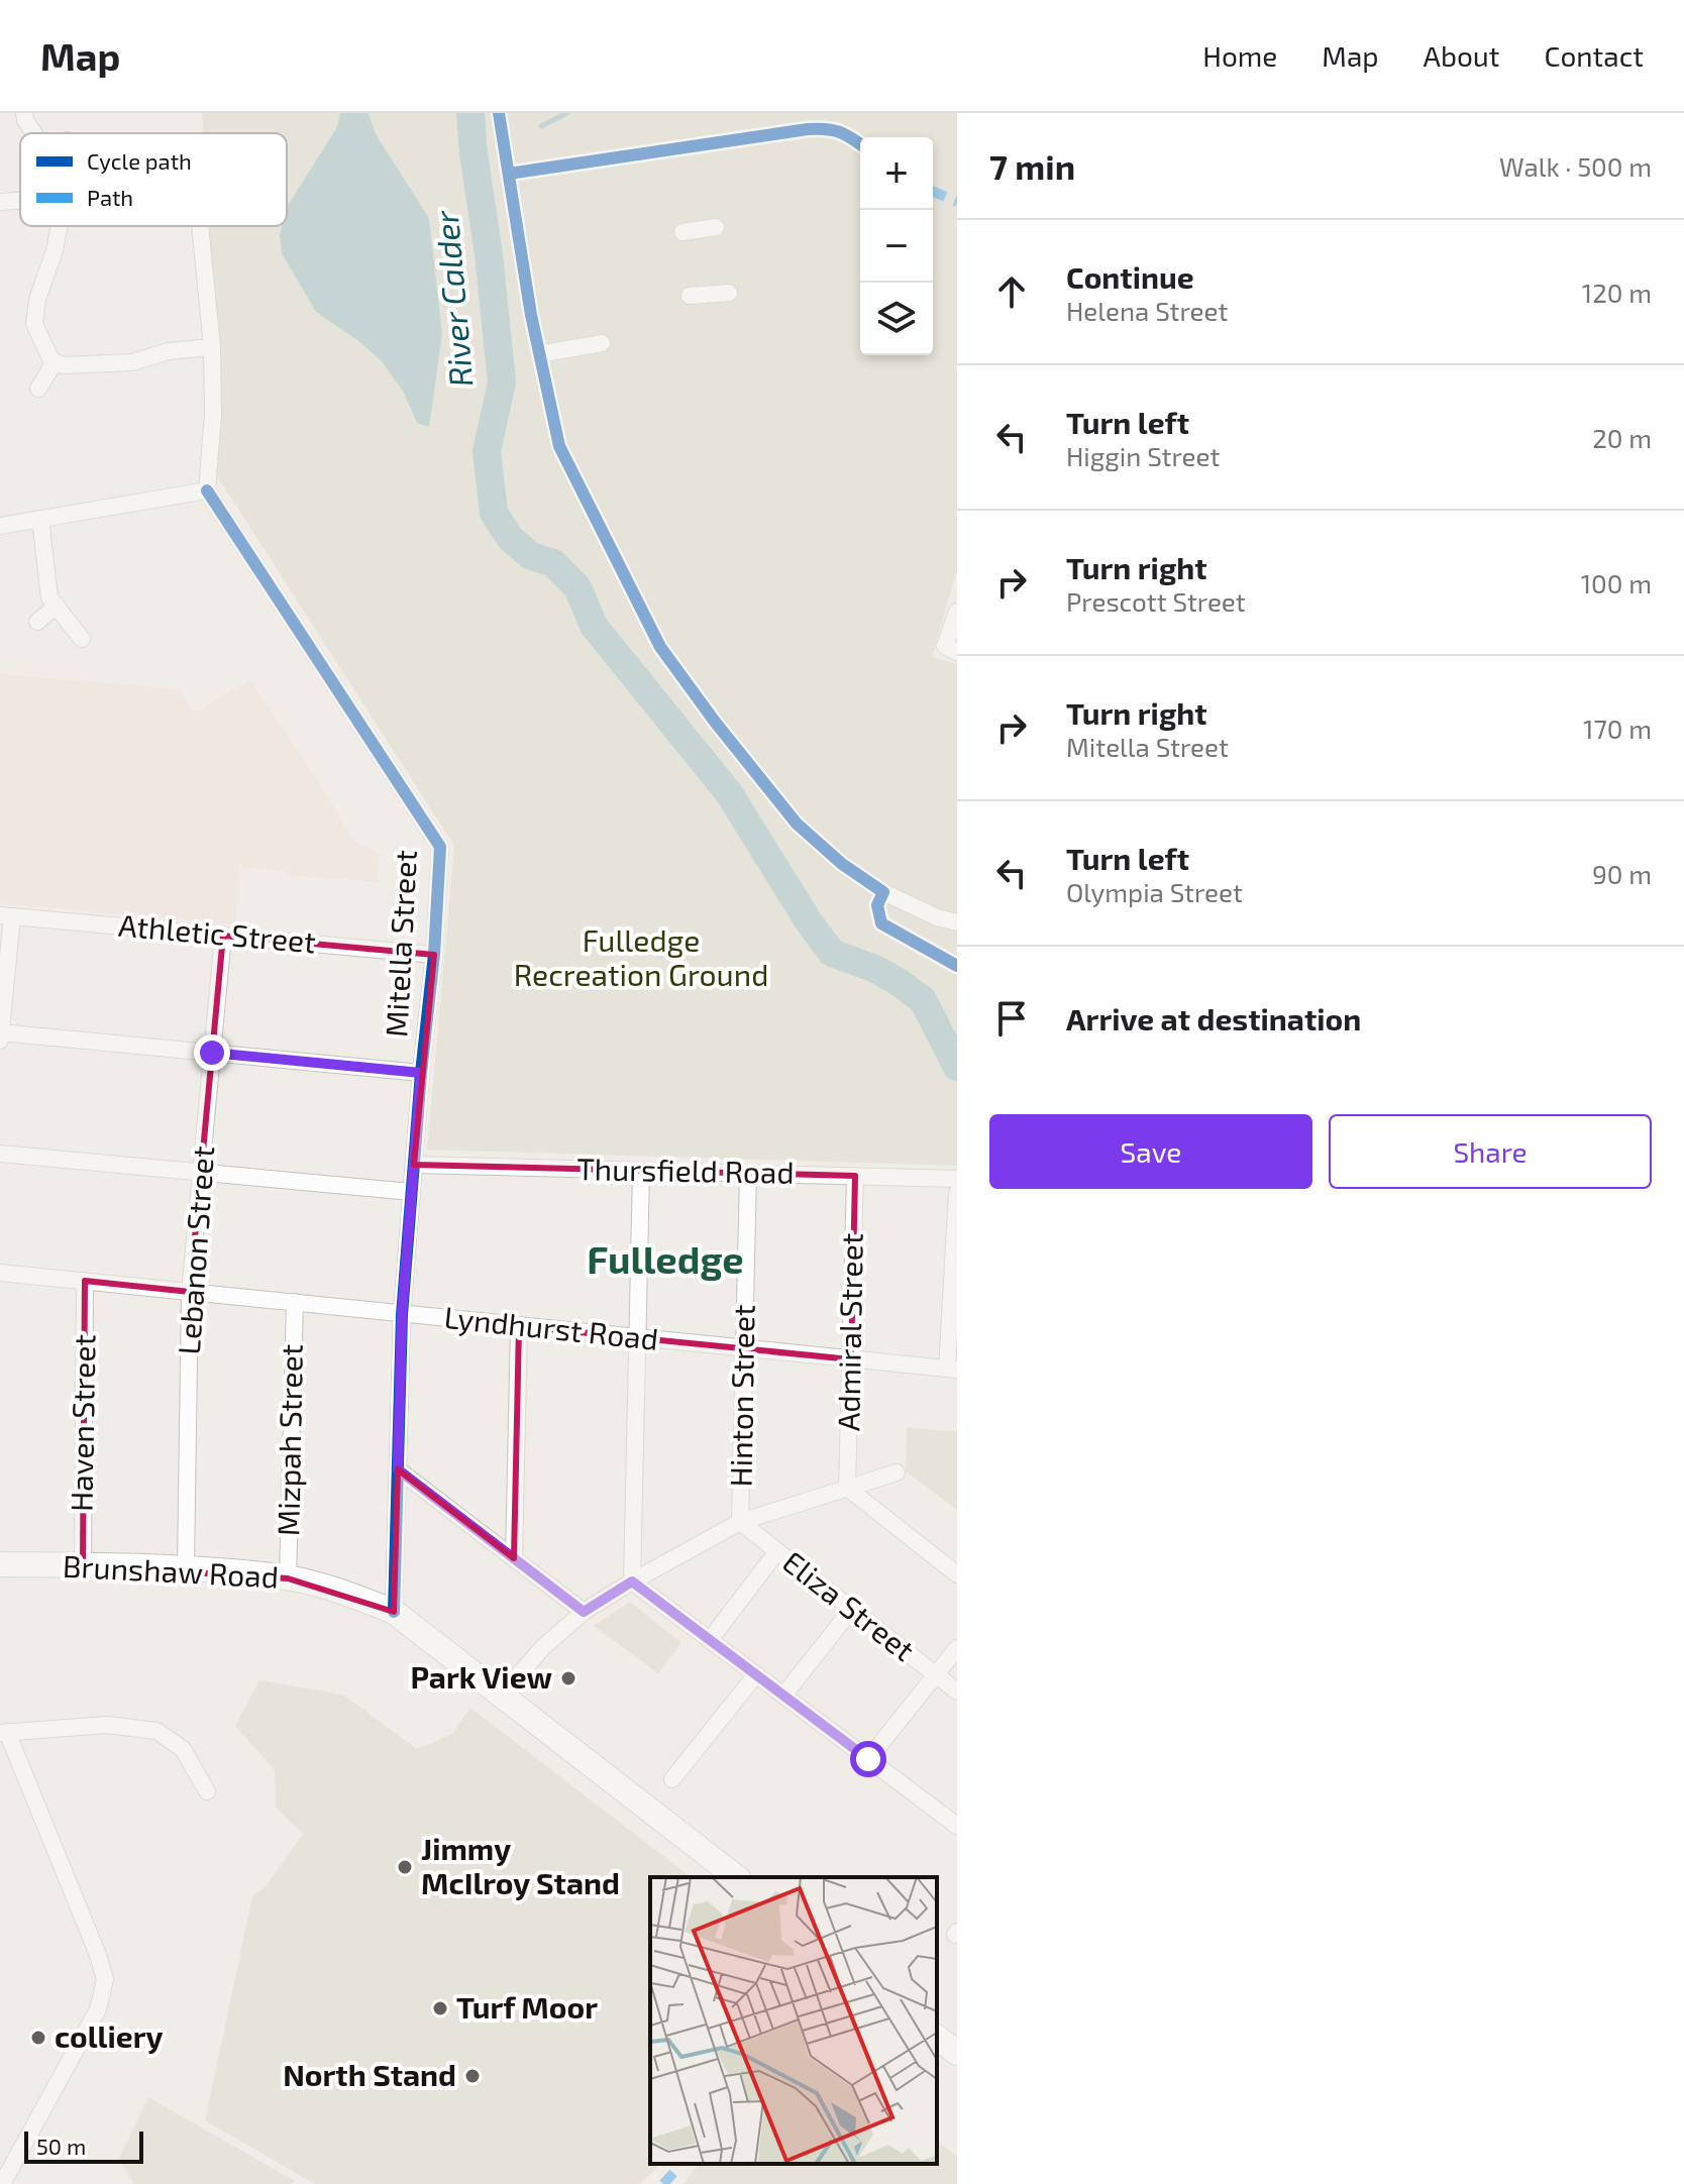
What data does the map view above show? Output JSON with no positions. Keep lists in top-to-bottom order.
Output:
{
  "streets": {
    "street": [
      "Athletic Street",
      "Mitella Street",
      "Thursfield Road",
      "Lebanon Street",
      "Lyndhurst Road",
      "Admiral Street",
      "Hinton Street",
      "Haven Street",
      "Mizpah Street",
      "Brunshaw Road",
      "Eliza Street"
    ]
  },
  "crossings": [
    ["Athletic Street", "Mitella Street"],
    ["Athletic Street", "Lebanon Street"],
    ["Mitella Street", "Thursfield Road"],
    ["Mitella Street", "Lyndhurst Road"],
    ["Mitella Street", "Brunshaw Road"],
    ["Thursfield Road", "Admiral Street"],
    ["Thursfield Road", "Hinton Street"],
    ["Lebanon Street", "Lyndhurst Road"],
    ["Lebanon Street", "Brunshaw Road"],
    ["Lyndhurst Road", "Admiral Street"],
    ["Lyndhurst Road", "Hinton Street"],
    ["Lyndhurst Road", "Haven Street"],
    ["Lyndhurst Road", "Mizpah Street"],
    ["Hinton Street", "Eliza Street"],
    ["Haven Street", "Brunshaw Road"],
    ["Mizpah Street", "Brunshaw Road"]
  ],
  "districts": ["Fulledge"],
  "water": ["River Calder"],
  "parks": ["Fulledge Recreation Ground"],
  "places": [
    "Park View",
    "Jimmy McIlroy Stand",
    "Turf Moor",
    "colliery",
    "North Stand"
  ],
  "legend": ["Cycle path", "Path"],
  "scale_bar": "50 m",
  "page": {
    "header": "Map",
    "nav": [
      "Home",
      "Map",
      "About",
      "Contact"
    ],
    "heading": ["7 min", "Walk · 500 m"],
    "map_buttons": ["+", "−"],
    "list": [
      ["Continue", "Helena Street", "120 m"],
      ["Turn left", "Higgin Street", "20 m"],
      ["Turn right", "Prescott Street", "100 m"],
      ["Turn right", "Mitella Street", "170 m"],
      ["Turn left", "Olympia Street", "90 m"],
      "Arrive at destination"
    ],
    "buttons": ["Save", "Share"],
    "scale": "50 m"
  }
}
